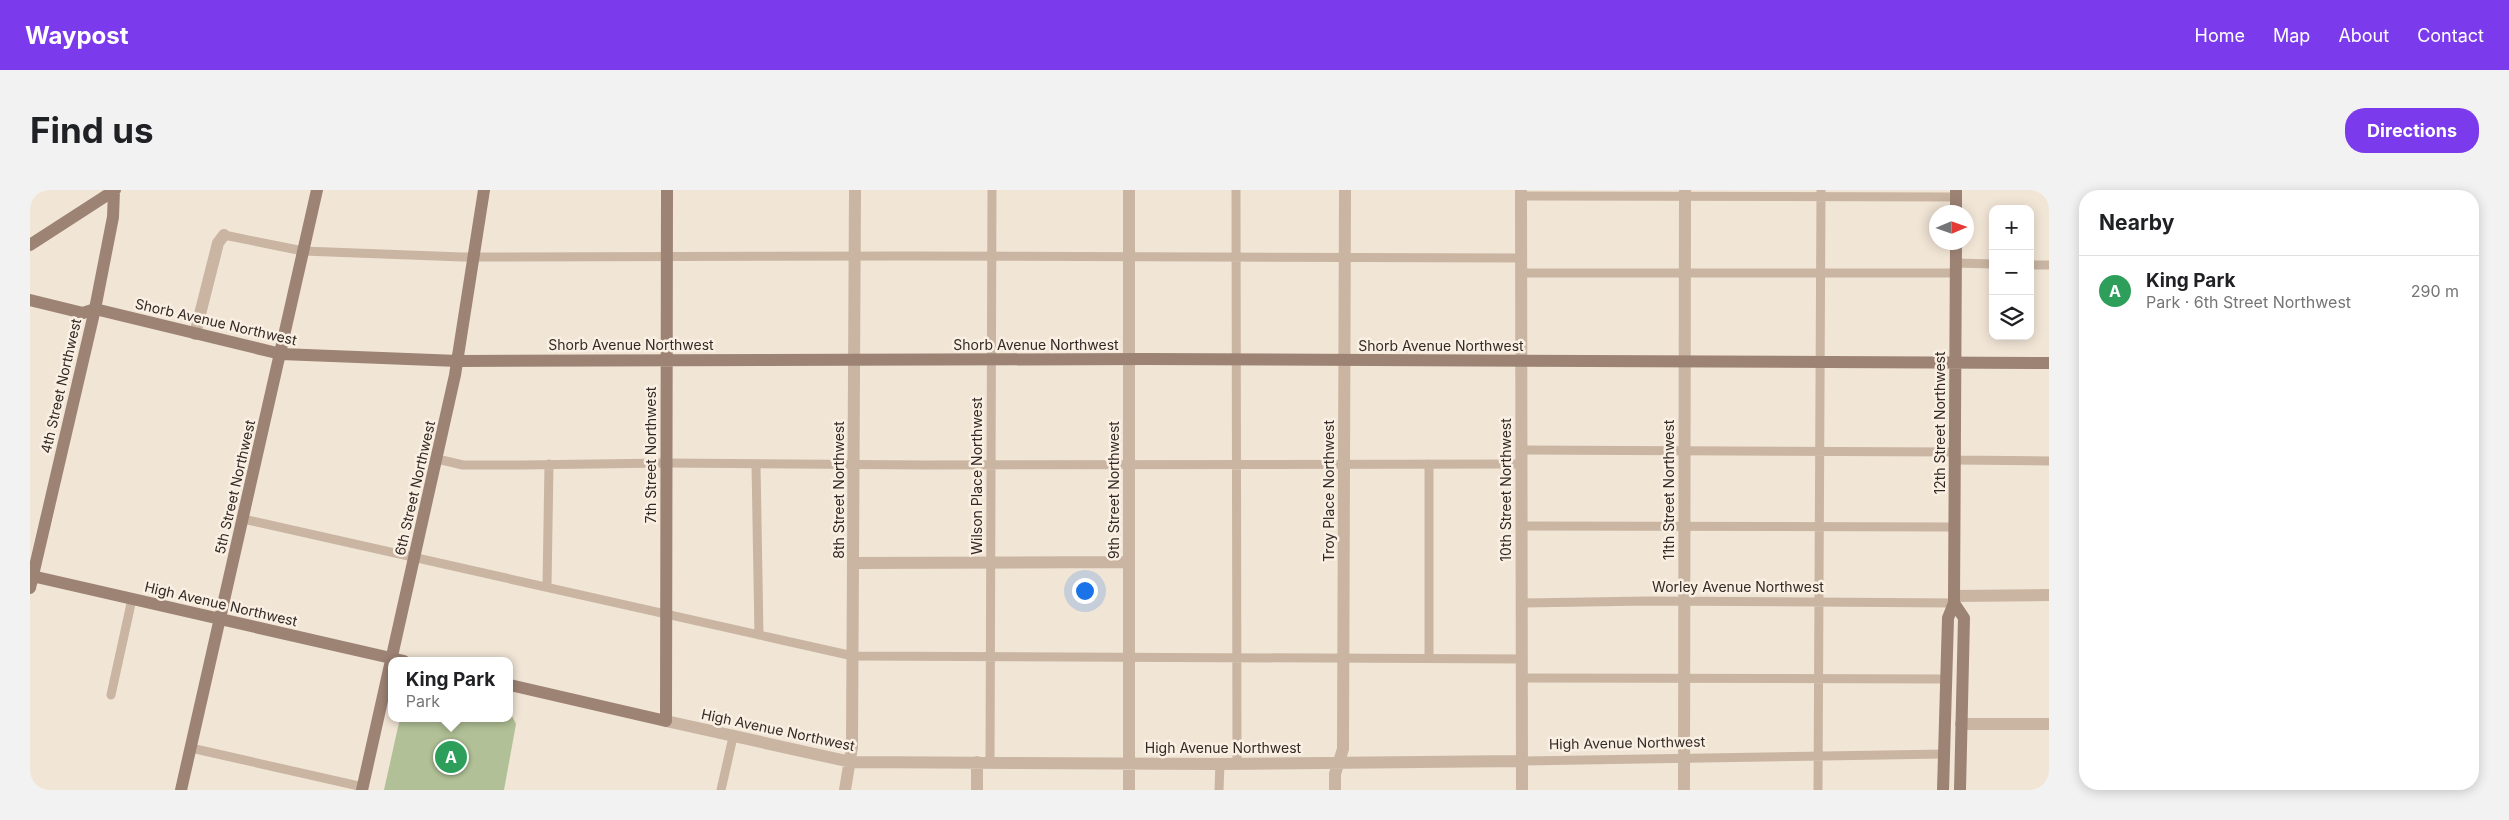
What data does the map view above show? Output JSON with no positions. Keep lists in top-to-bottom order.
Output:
{
  "streets": {
    "street": [
      "Shorb Avenue Northwest",
      "4th Street Northwest",
      "12th Street Northwest",
      "7th Street Northwest",
      "Wilson Place Northwest",
      "5th Street Northwest",
      "6th Street Northwest",
      "8th Street Northwest",
      "9th Street Northwest",
      "10th Street Northwest",
      "11th Street Northwest",
      "Troy Place Northwest",
      "Worley Avenue Northwest",
      "High Avenue Northwest"
    ]
  },
  "crossings": [
    ["Shorb Avenue Northwest", "4th Street Northwest"],
    ["Shorb Avenue Northwest", "12th Street Northwest"],
    ["Shorb Avenue Northwest", "7th Street Northwest"],
    ["Shorb Avenue Northwest", "Wilson Place Northwest"],
    ["Shorb Avenue Northwest", "5th Street Northwest"],
    ["Shorb Avenue Northwest", "6th Street Northwest"],
    ["Shorb Avenue Northwest", "8th Street Northwest"],
    ["Shorb Avenue Northwest", "9th Street Northwest"],
    ["Shorb Avenue Northwest", "10th Street Northwest"],
    ["Shorb Avenue Northwest", "11th Street Northwest"],
    ["Shorb Avenue Northwest", "Troy Place Northwest"],
    ["4th Street Northwest", "High Avenue Northwest"],
    ["12th Street Northwest", "Worley Avenue Northwest"],
    ["12th Street Northwest", "High Avenue Northwest"],
    ["7th Street Northwest", "High Avenue Northwest"],
    ["Wilson Place Northwest", "High Avenue Northwest"],
    ["5th Street Northwest", "High Avenue Northwest"],
    ["8th Street Northwest", "High Avenue Northwest"],
    ["9th Street Northwest", "High Avenue Northwest"],
    ["10th Street Northwest", "Worley Avenue Northwest"],
    ["10th Street Northwest", "High Avenue Northwest"],
    ["11th Street Northwest", "Worley Avenue Northwest"],
    ["11th Street Northwest", "High Avenue Northwest"],
    ["Troy Place Northwest", "High Avenue Northwest"]
  ],
  "north": "right",
  "page": {
    "header": "Waypost",
    "nav": [
      "Home",
      "Map",
      "About",
      "Contact"
    ],
    "buttons": "Directions",
    "title": "Find us",
    "heading": "Nearby",
    "map_buttons": ["+", "−"],
    "list": [
      {
        "mark": "A",
        "name": "King Park",
        "note": "Park · 6th Street Northwest",
        "value": "290 m"
      }
    ],
    "popup": ["King Park", "Park"],
    "pins": "A"
  }
}
